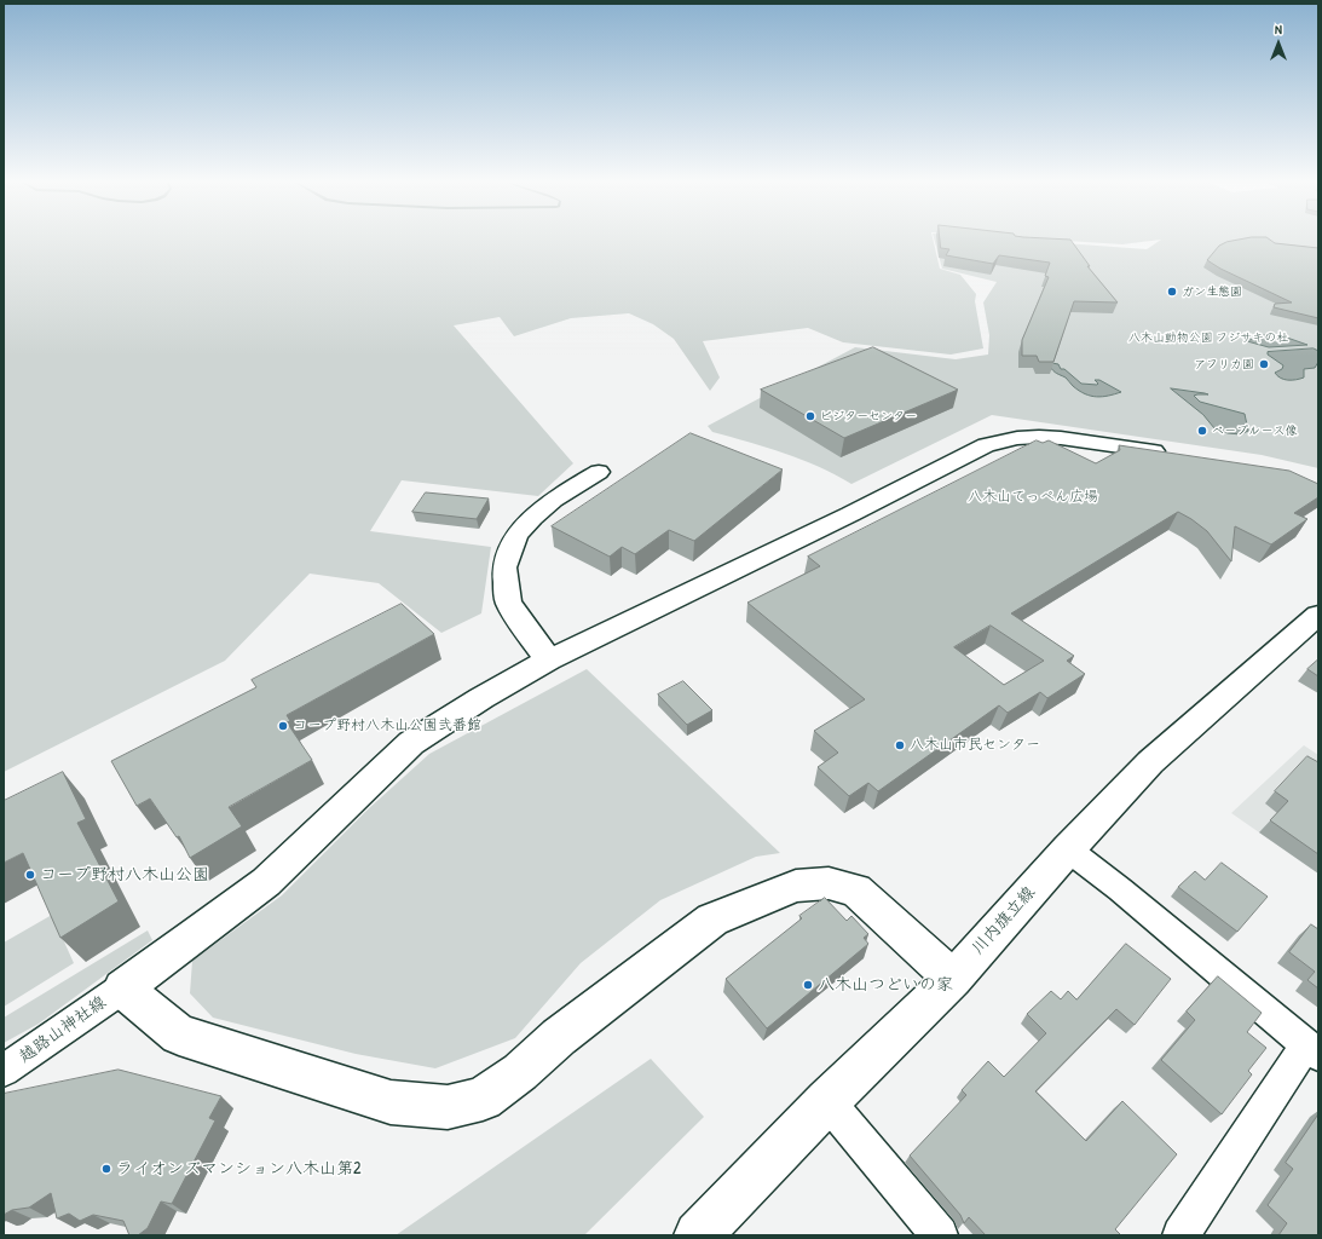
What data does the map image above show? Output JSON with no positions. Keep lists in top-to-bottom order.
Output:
{
  "streets": {
    "street": ["川内旗立線", "越路山神社線"]
  },
  "parks": ["八木山動物公園 フジサキの杜", "八木山てっぺん広場"],
  "places": [
    "ガン生態園",
    "アフリカ園",
    "ビジターセンター",
    "ベーブルース像",
    "コープ野村八木山公園弐番館",
    "八木山市民センター",
    "コープ野村八木山公園",
    "八木山つどいの家",
    "ライオンズマンション八木山第2"
  ],
  "north": "top"
}
